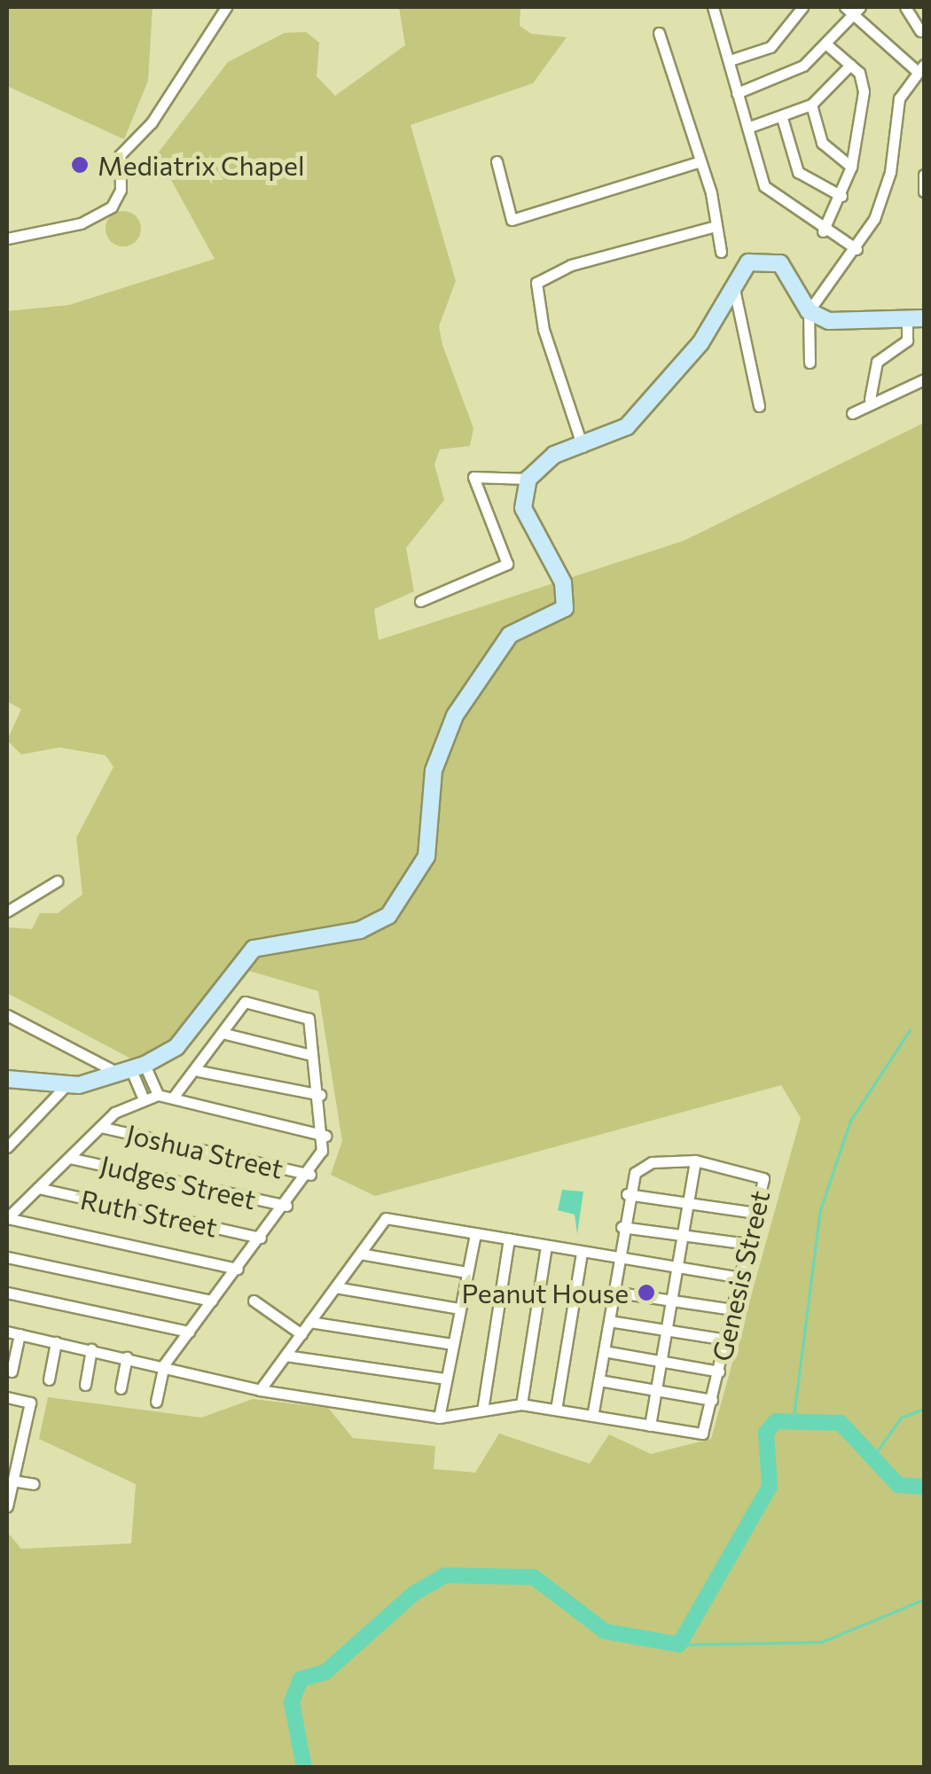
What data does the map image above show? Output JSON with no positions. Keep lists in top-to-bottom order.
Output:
{
  "streets": {
    "street": [
      "Joshua Street",
      "Judges Street",
      "Ruth Street",
      "Genesis Street"
    ]
  },
  "places": ["Mediatrix Chapel", "Peanut House"]
}
